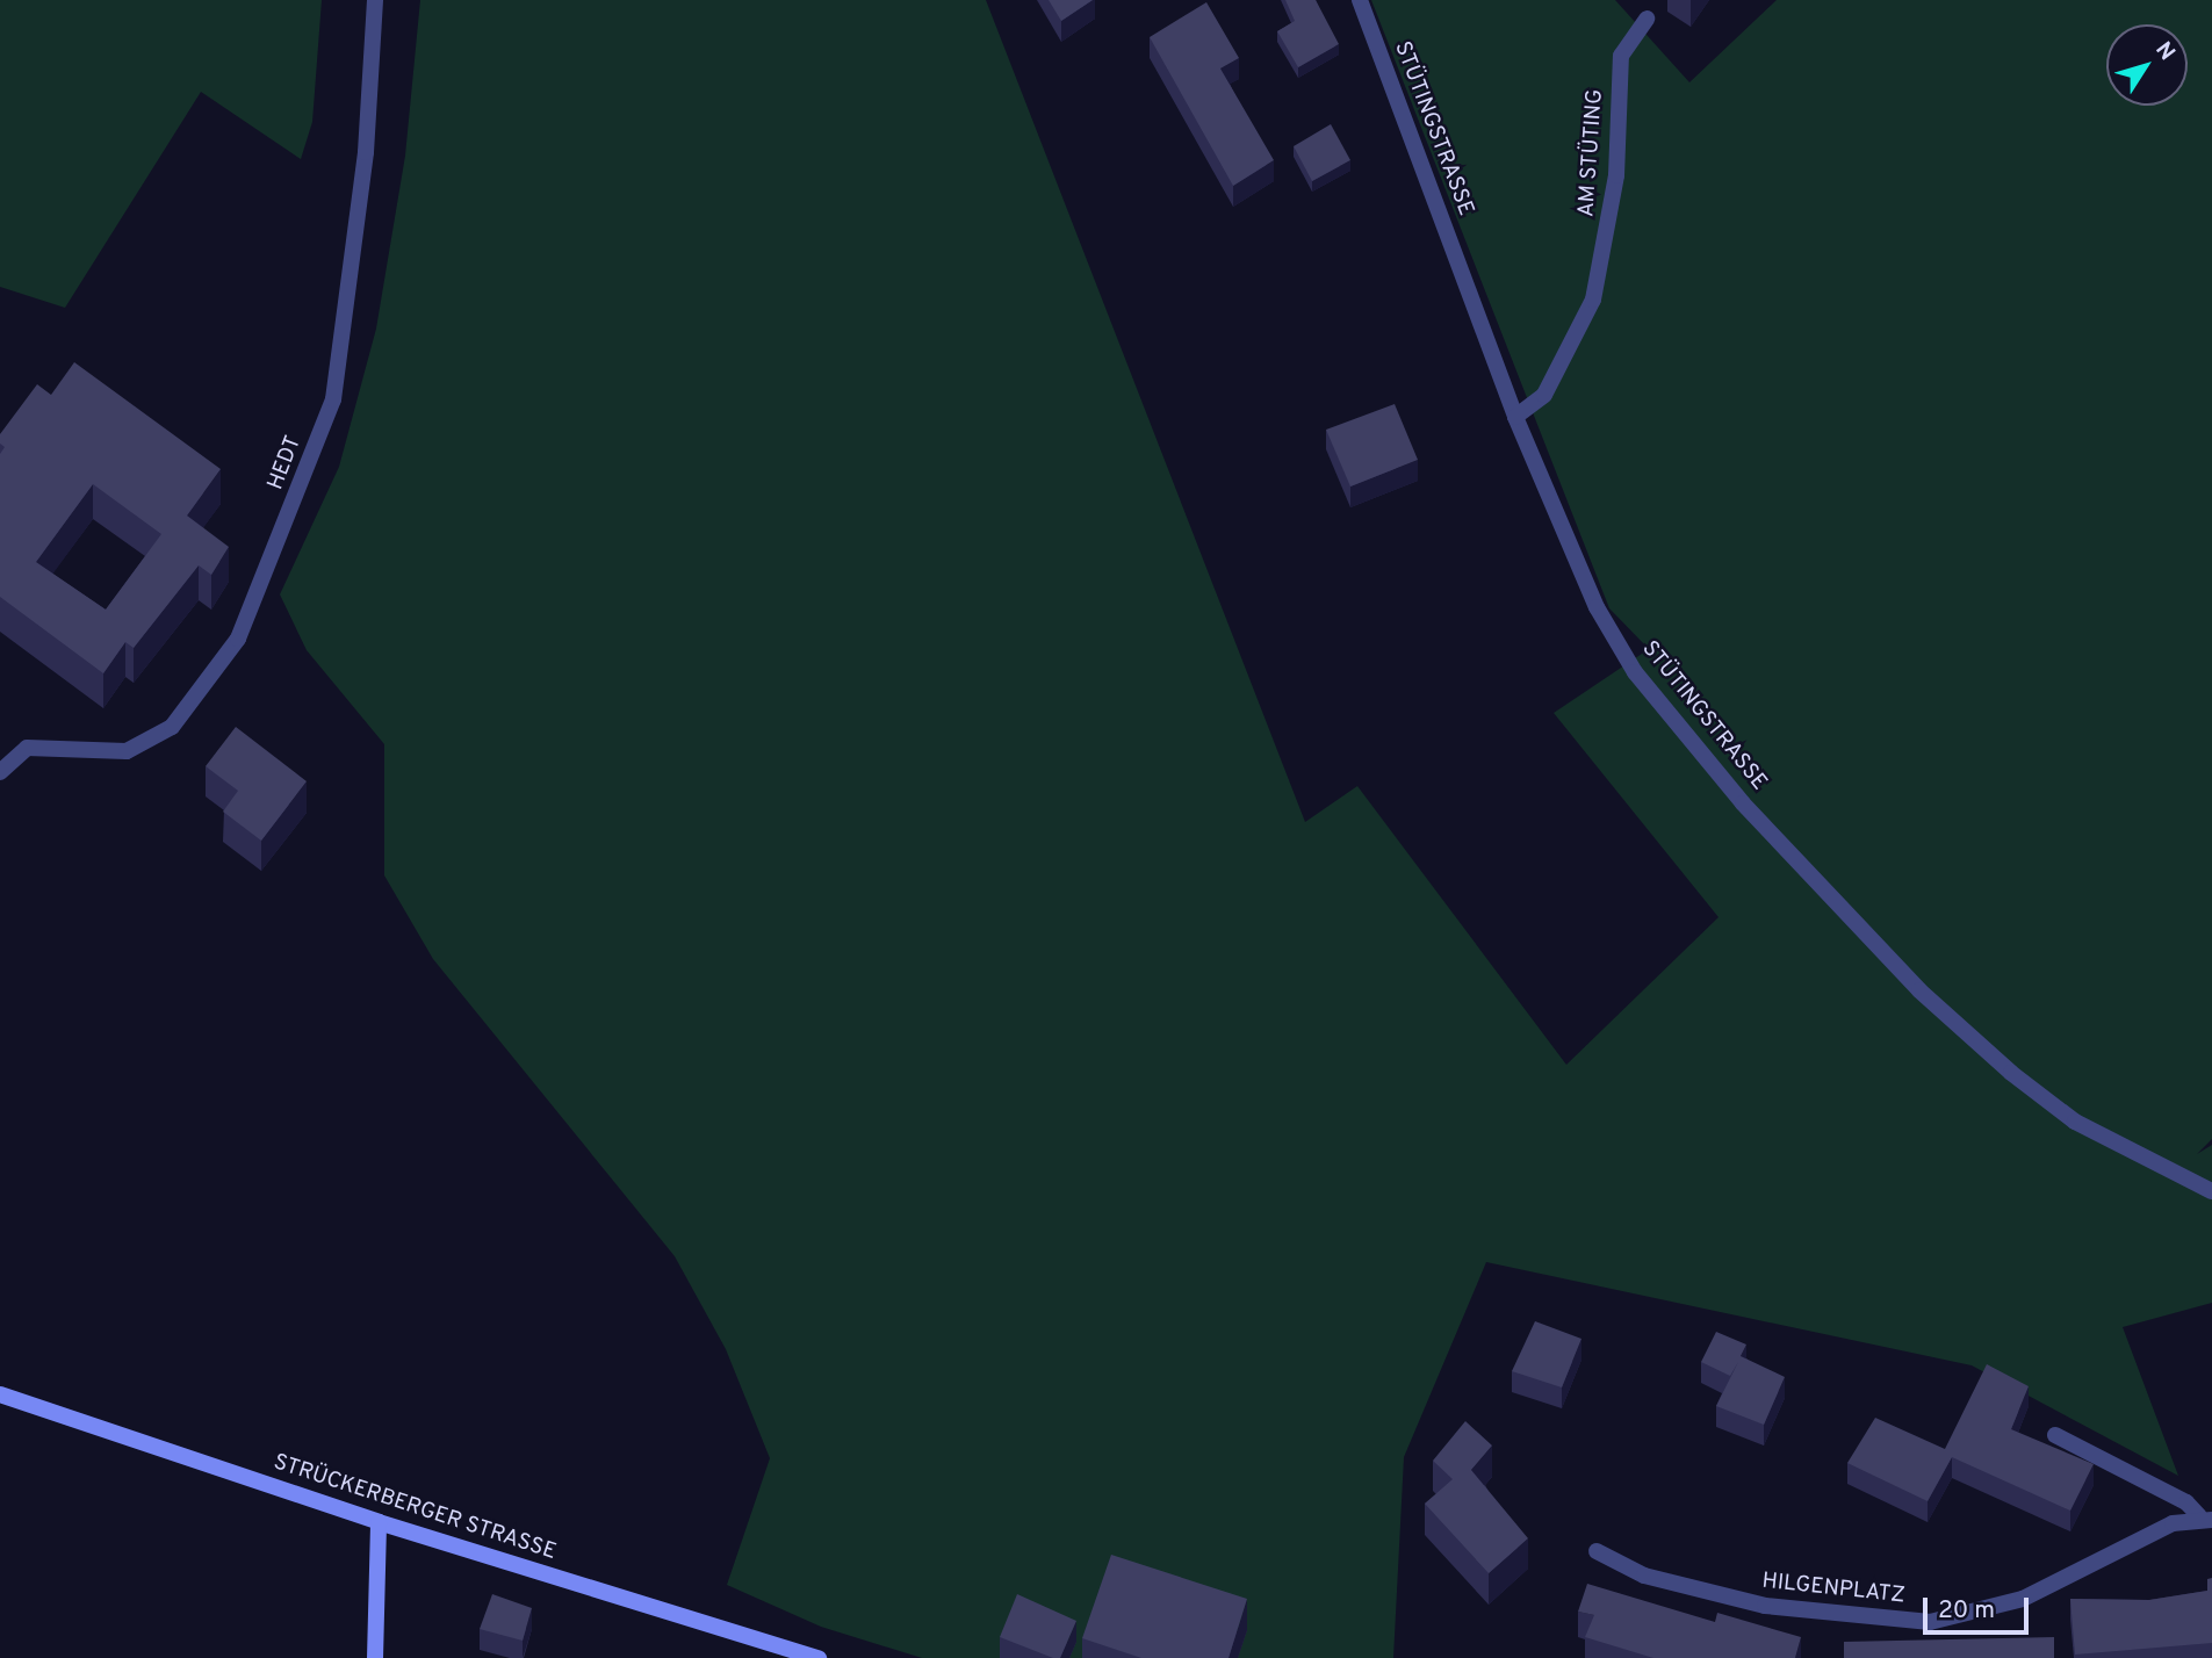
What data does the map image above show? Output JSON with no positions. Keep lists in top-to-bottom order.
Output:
{
  "streets": {
    "main road": ["STRÜCKERBERGER STRASSE"],
    "street": [
      "STÜTINGSTRASSE",
      "AM STÜTING",
      "HEDT",
      "HILGENPLATZ"
    ]
  },
  "crossings": [
    ["STÜTINGSTRASSE", "AM STÜTING"]
  ],
  "scale_bar": "20 m",
  "north": "top right"
}
